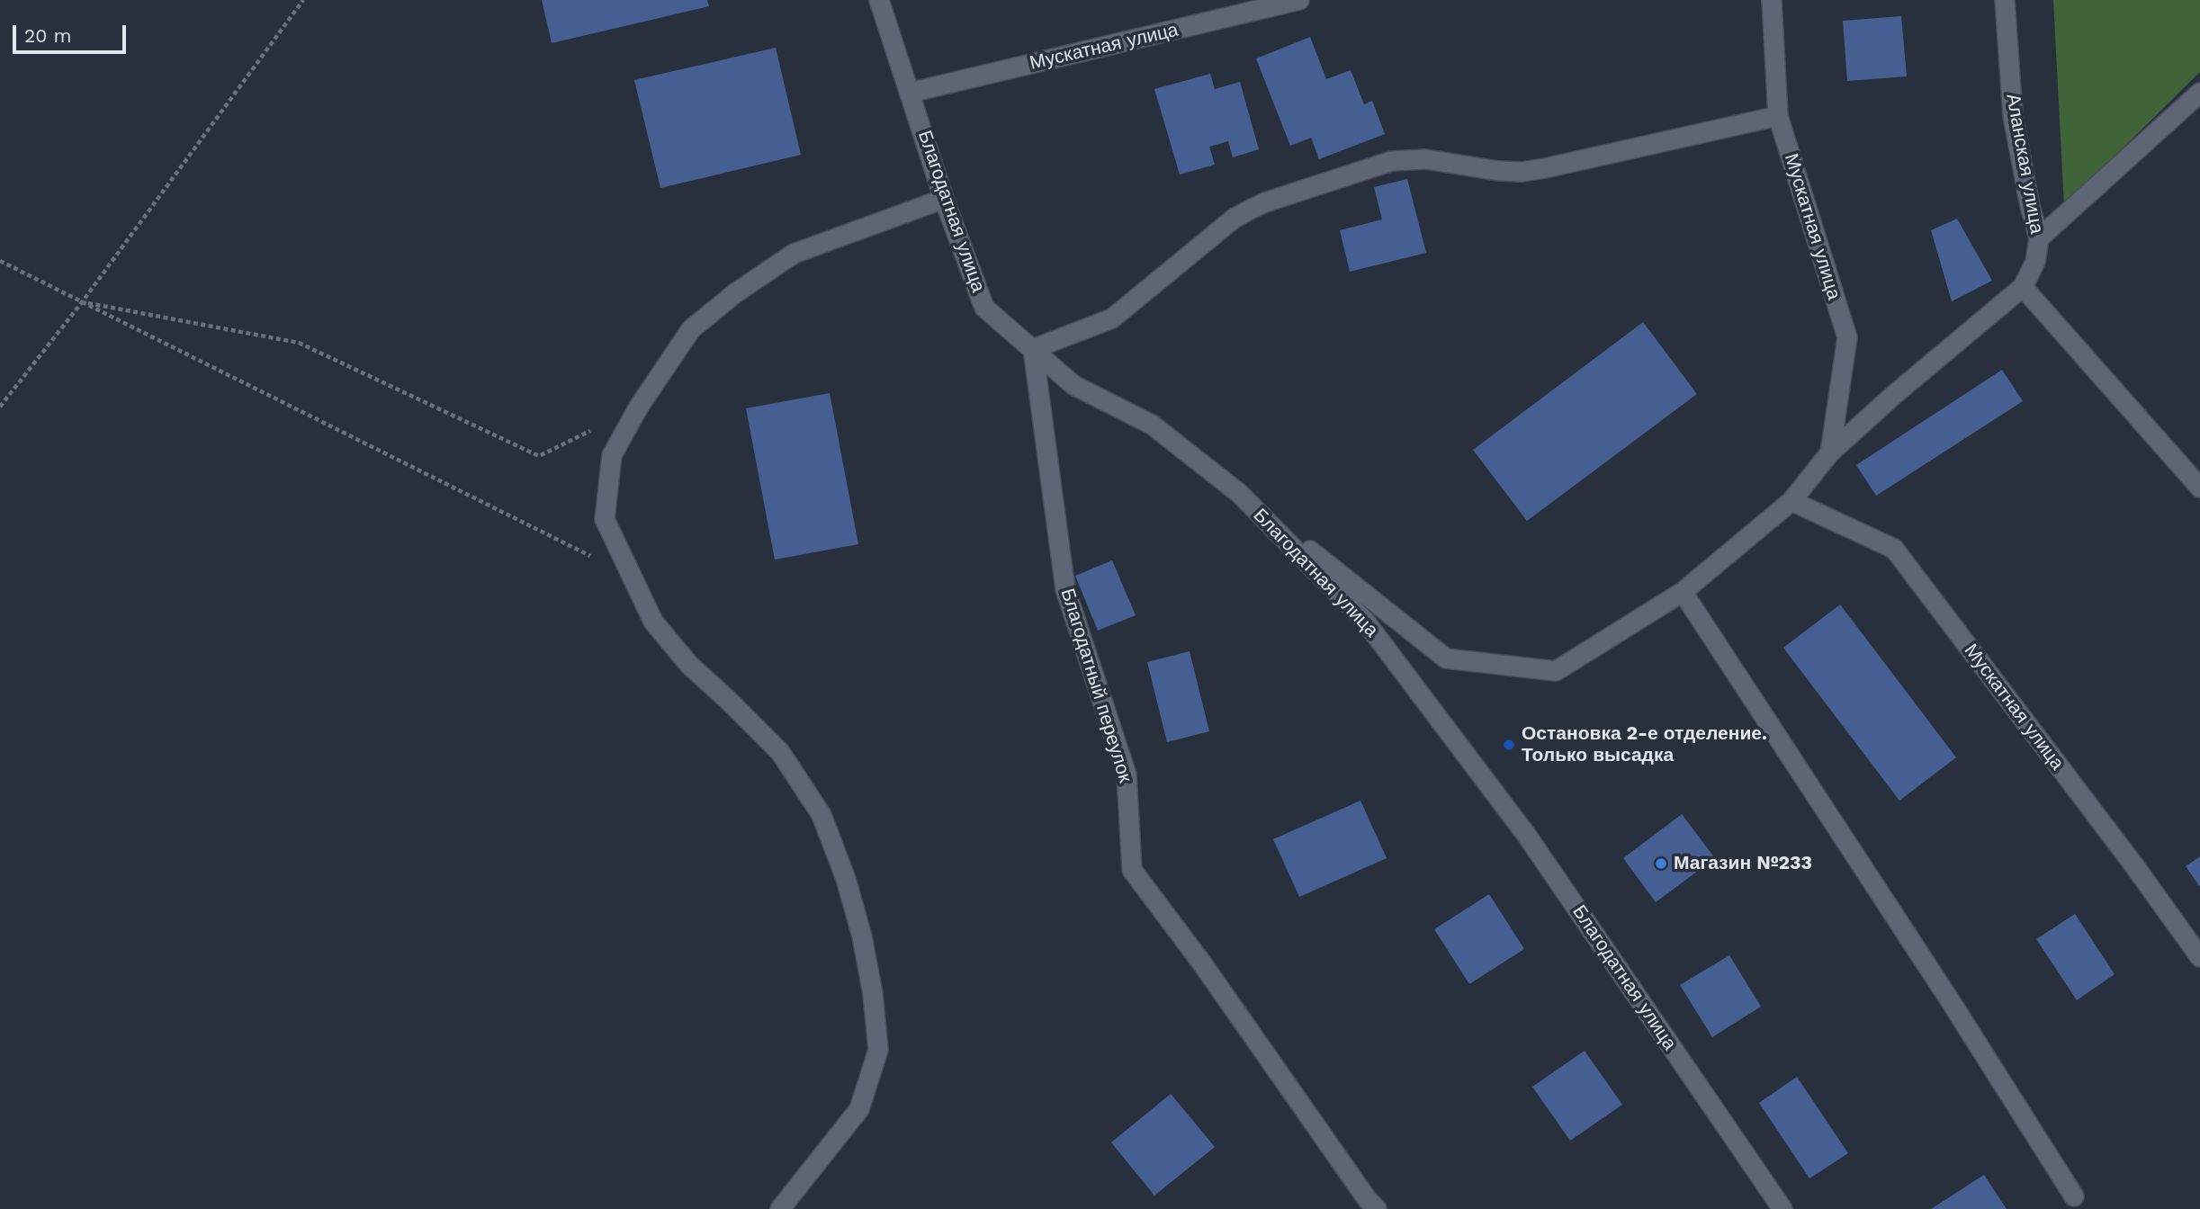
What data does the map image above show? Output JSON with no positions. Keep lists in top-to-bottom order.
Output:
{
  "streets": {
    "street": [
      "Мускатная улица",
      "Аланская улица",
      "Благодатная улица",
      "Благодатный переулок"
    ]
  },
  "crossings": [
    ["Мускатная улица", "Благодатная улица"],
    ["Благодатная улица", "Благодатный переулок"]
  ],
  "places": ["Остановка 2-е отделение. Только высадка", "Магазин №233"],
  "scale_bar": "20 m"
}
